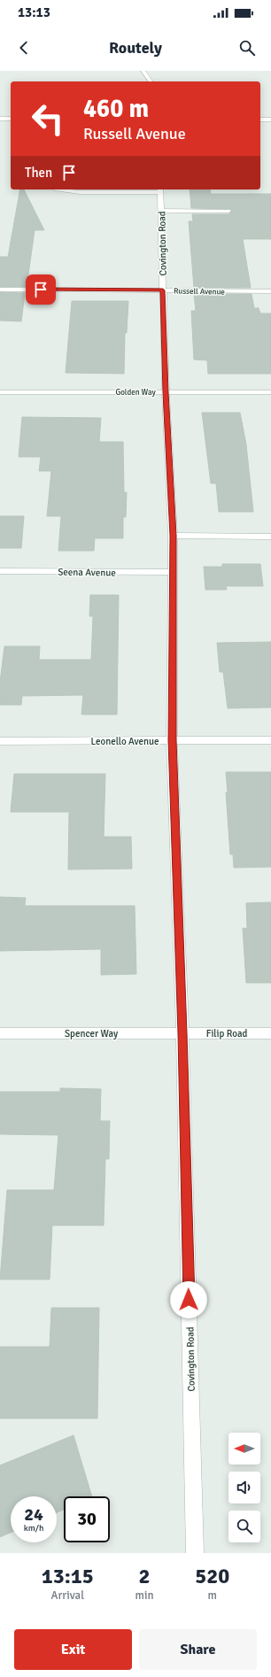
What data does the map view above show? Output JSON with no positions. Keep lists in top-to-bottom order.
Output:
{
  "streets": {
    "street": [
      "Covington Road",
      "Russell Avenue",
      "Golden Way",
      "Seena Avenue",
      "Leonello Avenue",
      "Spencer Way",
      "Filip Road"
    ]
  },
  "crossings": [
    ["Covington Road", "Russell Avenue"],
    ["Covington Road", "Golden Way"],
    ["Covington Road", "Seena Avenue"],
    ["Covington Road", "Leonello Avenue"],
    ["Covington Road", "Spencer Way"],
    ["Covington Road", "Filip Road"],
    ["Spencer Way", "Filip Road"]
  ],
  "north": "left",
  "page": {
    "status": "13:13",
    "header": "Routely",
    "turn": ["460 m", "Russell Avenue"],
    "then": "Then",
    "speed": "24 km/h",
    "limit": "30",
    "eta": [
      "13:15",
      "Arrival",
      "2",
      "min",
      "520",
      "m"
    ],
    "buttons": ["Exit", "Share"]
  }
}
